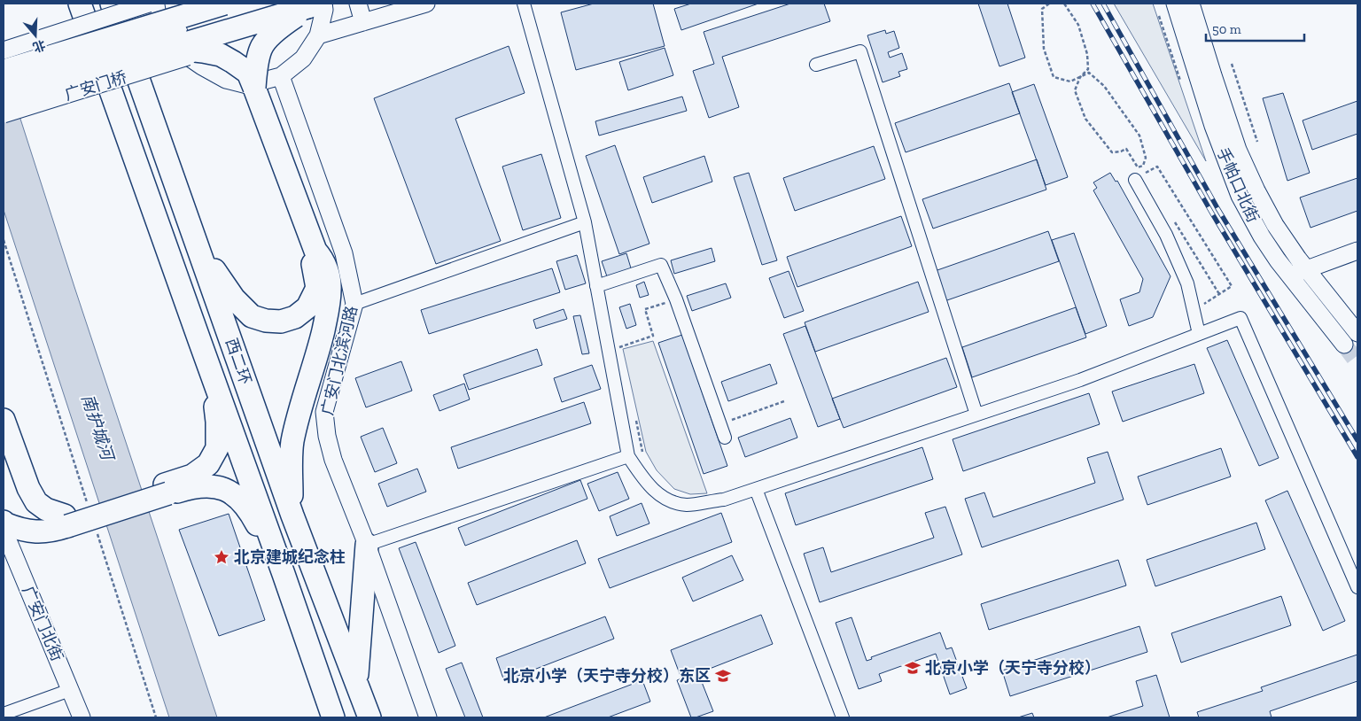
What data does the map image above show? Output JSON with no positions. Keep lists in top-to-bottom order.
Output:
{
  "streets": {
    "highway": ["广安门桥", "西二环"],
    "street": ["手帕口北街", "广安门北滨河路", "广安门北街"]
  },
  "water": ["南护城河"],
  "places": {
    "place": ["北京建城纪念柱"],
    "school or university": ["北京小学（天宁寺分校）", "北京小学（天宁寺分校）东区"]
  },
  "scale_bar": "50 m",
  "north": "bottom"
}
